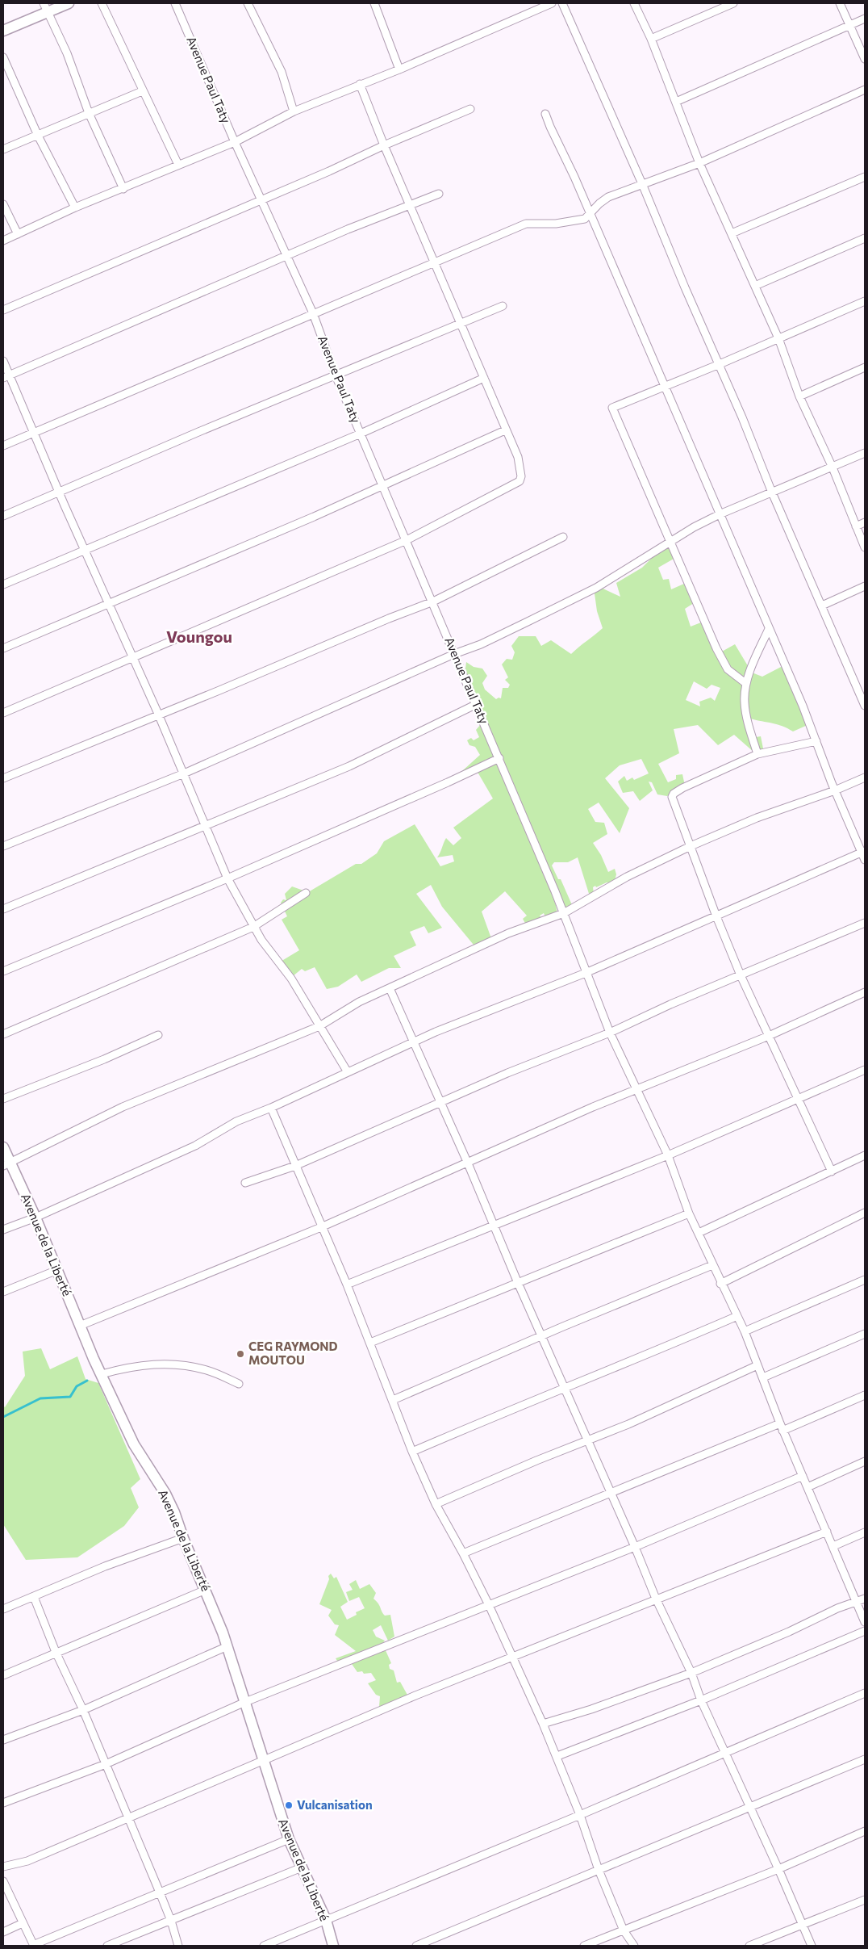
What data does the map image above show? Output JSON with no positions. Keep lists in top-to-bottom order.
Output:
{
  "streets": {
    "street": ["Avenue Paul Taty", "Avenue de la Liberté"]
  },
  "districts": ["Voungou"],
  "places": ["CEG RAYMOND MOUTOU", "Vulcanisation"]
}
